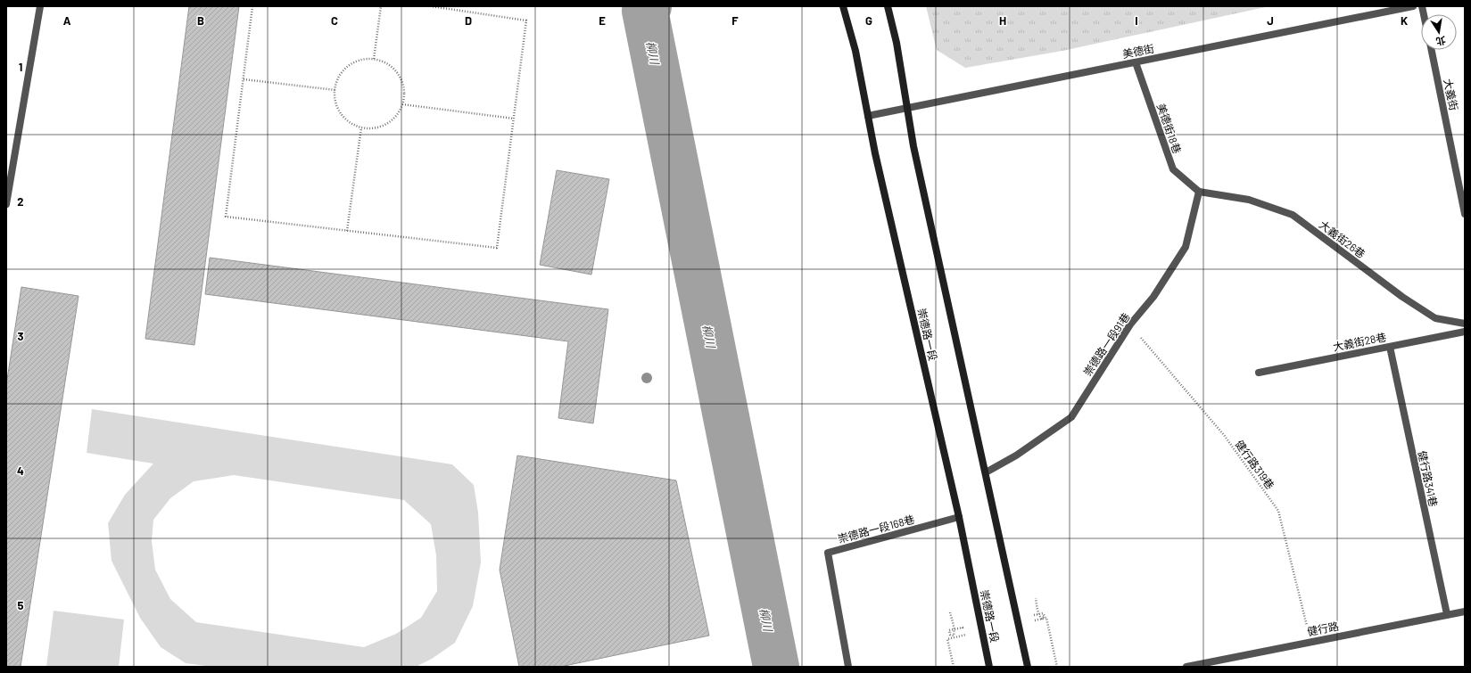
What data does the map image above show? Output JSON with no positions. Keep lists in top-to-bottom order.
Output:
{
  "streets": {
    "main road": ["崇德路一段"],
    "street": [
      "美德街",
      "大義街",
      "美德街18巷",
      "大義街26巷",
      "大義街28巷",
      "崇德路一段91巷",
      "健行路341巷",
      "崇德路一段168巷",
      "健行路"
    ],
    "path": ["健行路319巷"]
  },
  "crossings": [
    ["美德街", "美德街18巷"],
    ["美德街", "崇德路一段"],
    ["美德街18巷", "大義街26巷"],
    ["美德街18巷", "崇德路一段91巷"],
    ["大義街26巷", "崇德路一段91巷"],
    ["崇德路一段", "崇德路一段168巷"],
    ["大義街28巷", "健行路341巷"],
    ["崇德路一段91巷", "健行路319巷"],
    ["健行路319巷", "健行路"],
    ["健行路341巷", "健行路"]
  ],
  "water": ["柳川"],
  "north": "bottom",
  "grid": {
    "columns": [
      "A",
      "B",
      "C",
      "D",
      "E",
      "F",
      "G",
      "H",
      "I",
      "J",
      "K"
    ],
    "rows": [
      "1",
      "2",
      "3",
      "4",
      "5"
    ]
  }
}
